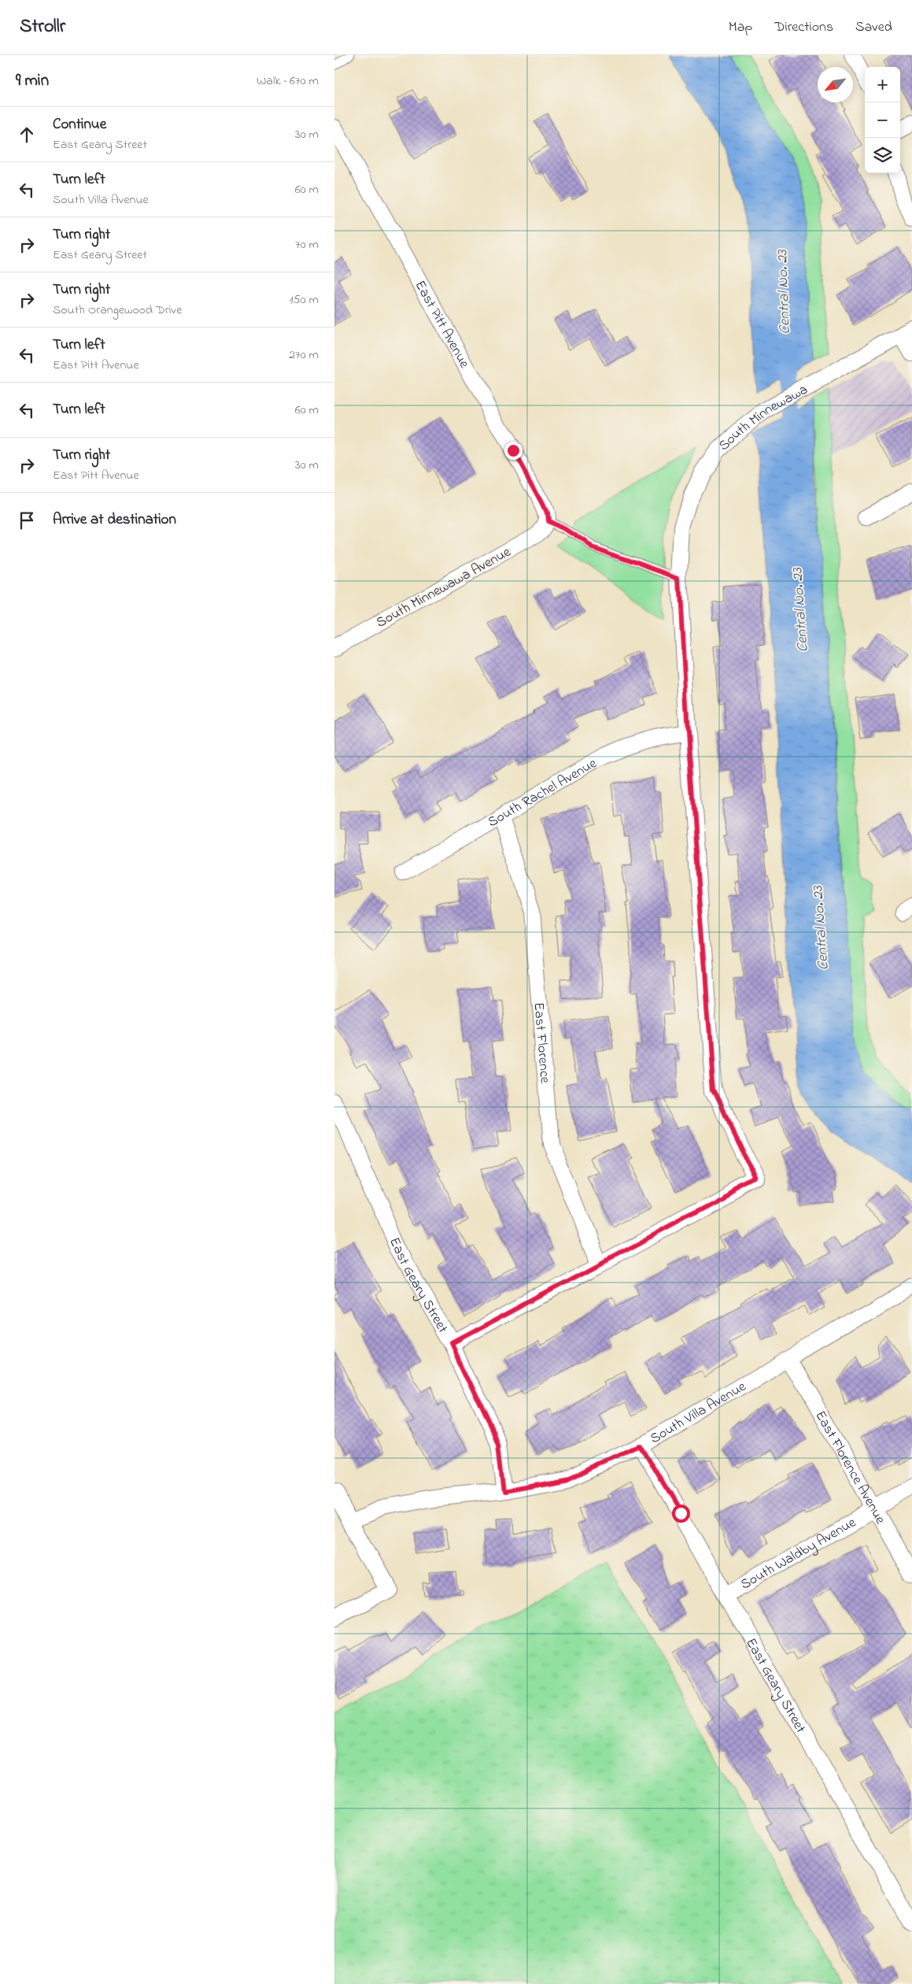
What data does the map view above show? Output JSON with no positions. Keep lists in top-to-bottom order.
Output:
{
  "streets": {
    "street": [
      "East Pitt Avenue",
      "South Minnewawa",
      "South Minnewawa Avenue",
      "South Rachel Avenue",
      "East Florence",
      "East Geary Street",
      "South Villa Avenue",
      "East Florence Avenue",
      "South Waldby Avenue"
    ]
  },
  "crossings": [
    ["East Pitt Avenue", "South Minnewawa Avenue"],
    ["South Rachel Avenue", "East Florence"],
    ["East Geary Street", "South Villa Avenue"],
    ["East Geary Street", "South Waldby Avenue"],
    ["South Villa Avenue", "East Florence Avenue"],
    ["East Florence Avenue", "South Waldby Avenue"]
  ],
  "water": ["Central No. 23"],
  "north": "bottom left",
  "page": {
    "header": "Strollr",
    "nav": ["Map", "Directions", "Saved"],
    "heading": ["9 min", "Walk · 670 m"],
    "map_buttons": ["+", "−"],
    "list": [
      ["Continue", "East Geary Street", "30 m"],
      ["Turn left", "South Villa Avenue", "60 m"],
      ["Turn right", "East Geary Street", "70 m"],
      ["Turn right", "South Orangewood Drive", "150 m"],
      ["Turn left", "East Pitt Avenue", "270 m"],
      ["Turn left", "60 m"],
      ["Turn right", "East Pitt Avenue", "30 m"],
      "Arrive at destination"
    ]
  }
}
